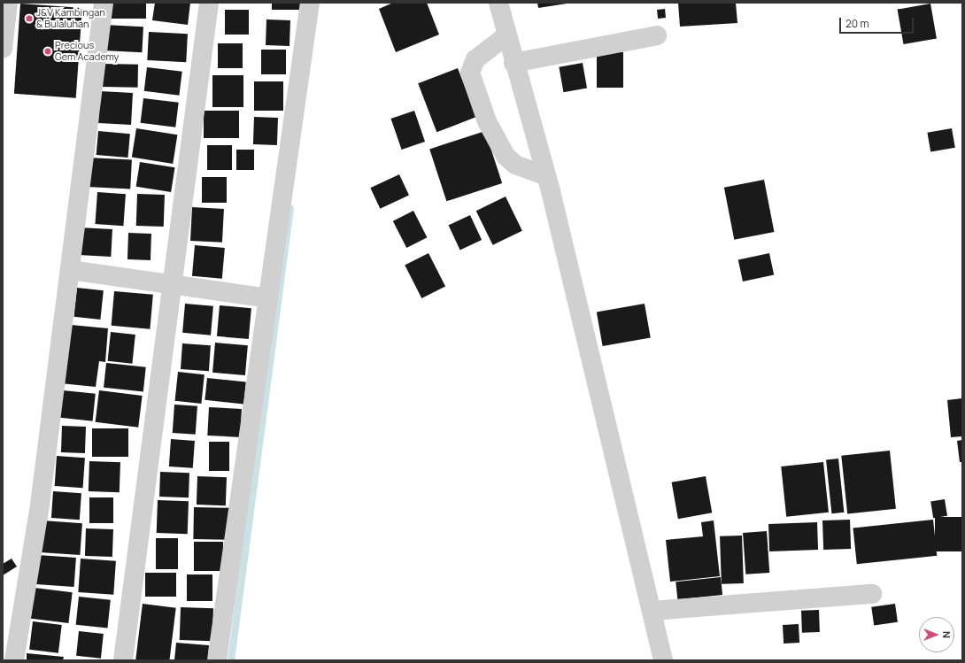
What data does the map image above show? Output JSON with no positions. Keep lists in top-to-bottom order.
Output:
{
  "places": ["J&V Kambingan & Bulaluhan", "Precious Gem Academy"],
  "scale_bar": "20 m",
  "north": "right"
}
